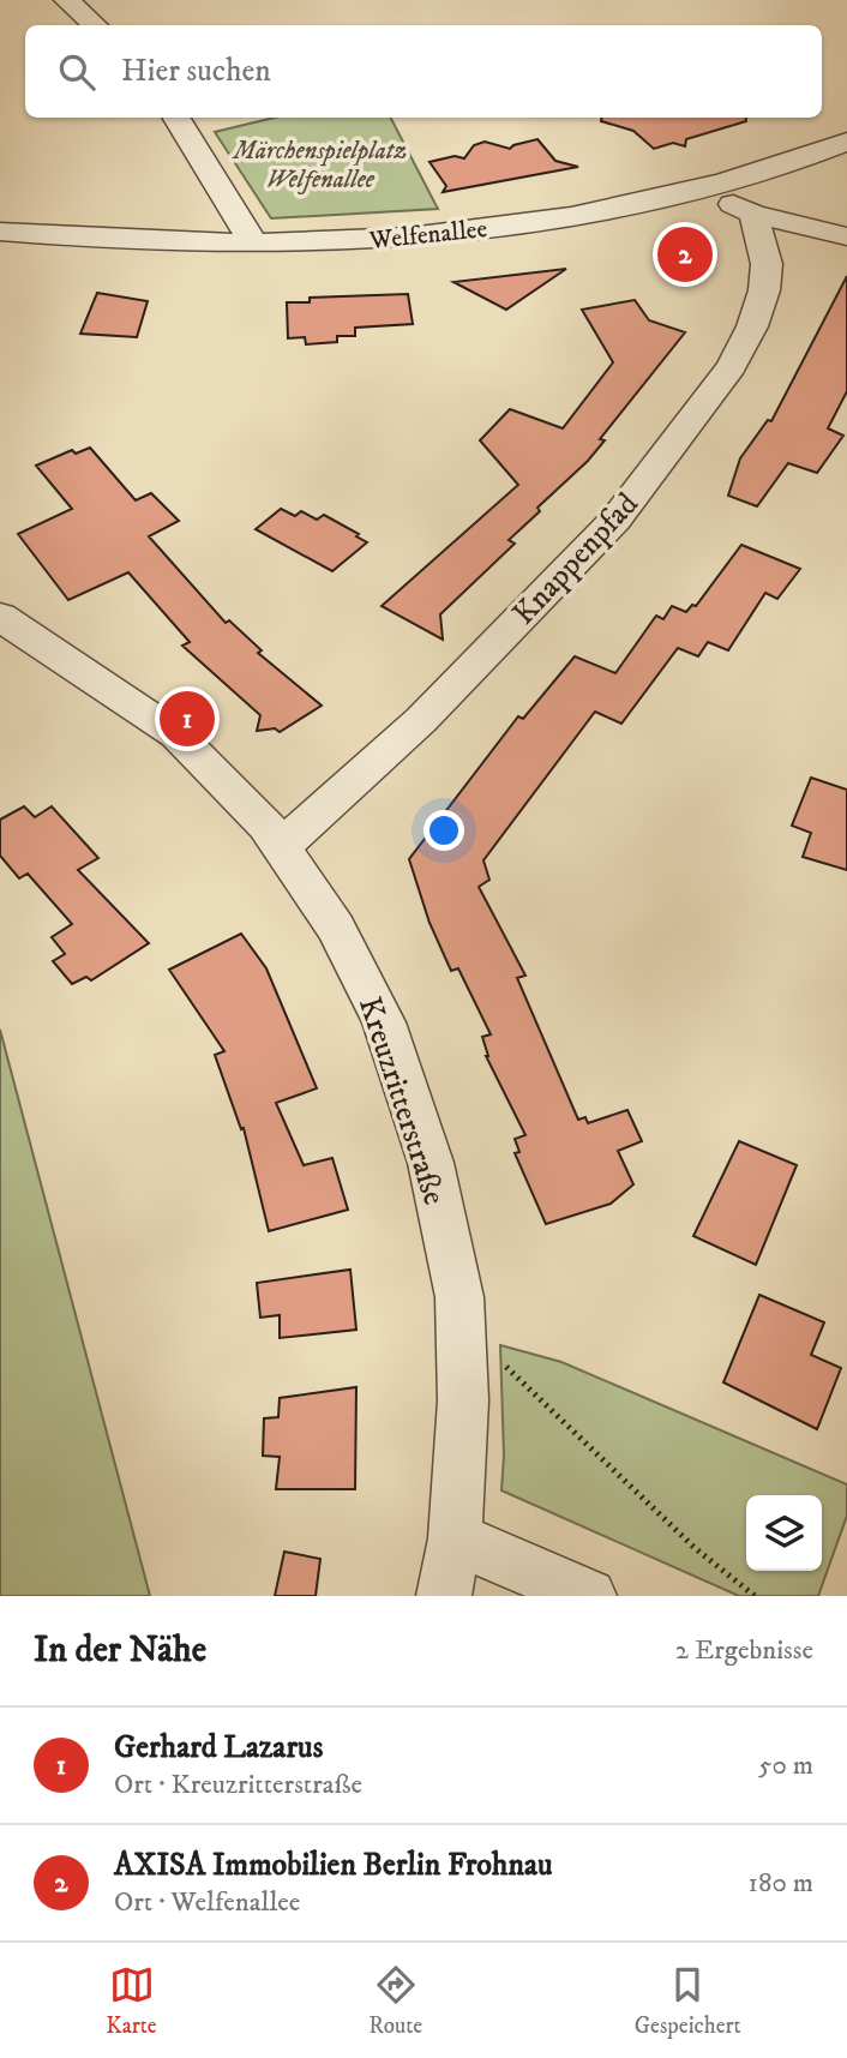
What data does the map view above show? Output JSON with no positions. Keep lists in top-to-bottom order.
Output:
{
  "streets": {
    "street": ["Welfenallee", "Knappenpfad", "Kreuzritterstraße"]
  },
  "crossings": [
    ["Knappenpfad", "Kreuzritterstraße"]
  ],
  "parks": ["Märchenspielplatz Welfenallee"],
  "page": {
    "search": "Hier suchen",
    "pins": ["2", "1"],
    "heading": ["In der Nähe", "2 Ergebnisse"],
    "list": [
      {
        "mark": "1",
        "name": "Gerhard Lazarus",
        "note": "Ort · Kreuzritterstraße",
        "value": "50 m"
      },
      {
        "mark": "2",
        "name": "AXISA Immobilien Berlin Frohnau",
        "note": "Ort · Welfenallee",
        "value": "180 m"
      }
    ],
    "nav": ["Karte", "Route", "Gespeichert"]
  }
}
